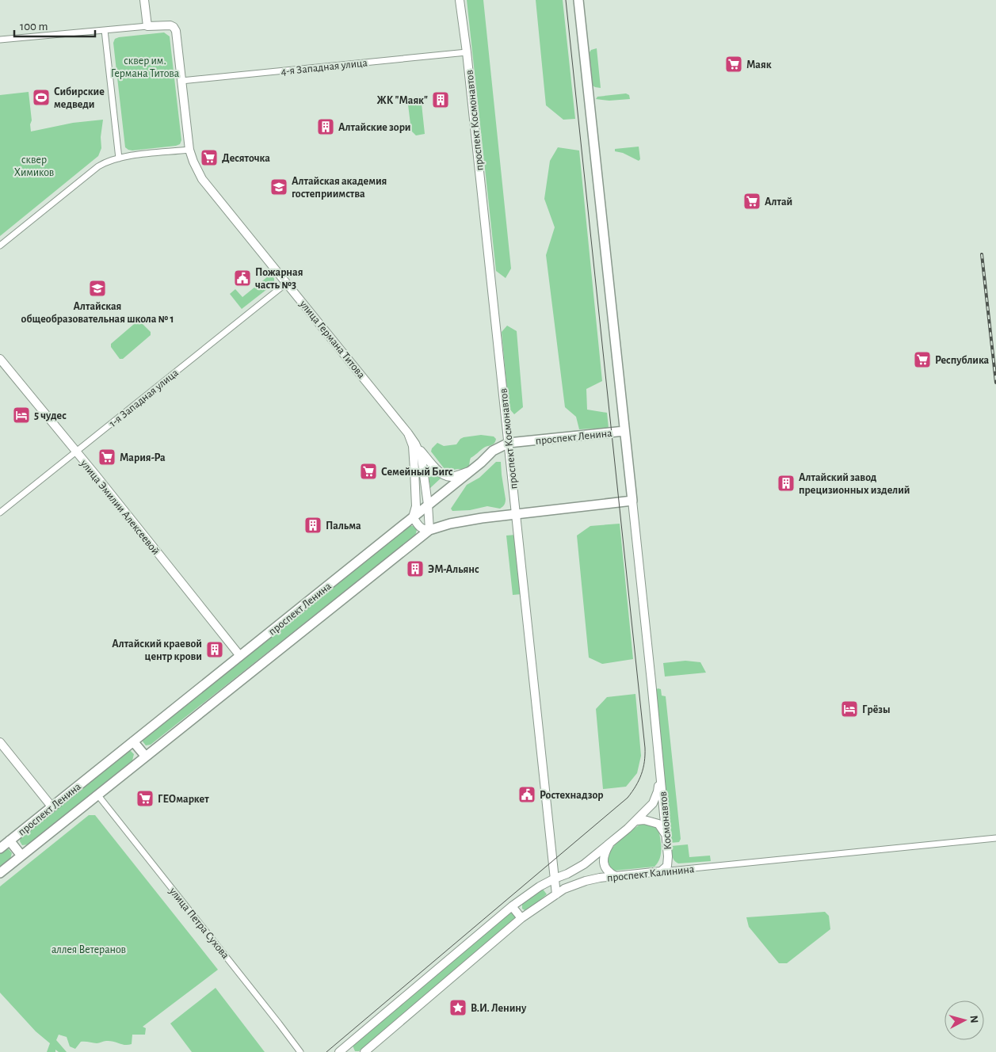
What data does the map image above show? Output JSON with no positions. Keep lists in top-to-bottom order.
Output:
{
  "streets": {
    "main road": ["проспект Ленина"],
    "street": [
      "4-я Западная улица",
      "проспект Космонавтов",
      "улица Германа Титова",
      "1-я Западная улица",
      "улица Эмилии Алексеевой",
      "Космонавтов",
      "проспект Калинина",
      "улица Петра Сухова"
    ]
  },
  "crossings": [
    ["4-я Западная улица", "проспект Космонавтов"],
    ["4-я Западная улица", "улица Германа Титова"],
    ["проспект Космонавтов", "проспект Ленина"],
    ["проспект Космонавтов", "проспект Калинина"],
    ["улица Германа Титова", "1-я Западная улица"],
    ["1-я Западная улица", "улица Эмилии Алексеевой"],
    ["проспект Ленина", "улица Эмилии Алексеевой"],
    ["проспект Ленина", "улица Петра Сухова"],
    ["Космонавтов", "проспект Калинина"]
  ],
  "parks": ["сквер им. Германа Титова", "сквер Химиков", "аллея Ветеранов"],
  "places": {
    "supermarket": [
      "Маяк",
      "Десяточка",
      "Алтай",
      "Республика",
      "Мария-Ра",
      "Семейный Бигс",
      "ГЕОмаркет"
    ],
    "sports": ["Сибирские медведи"],
    "building": [
      "ЖК \"Маяк\"",
      "Алтайские зори",
      "Алтайский завод прецизионных изделий",
      "Пальма",
      "ЭМ-Альянс",
      "Алтайский краевой центр крови"
    ],
    "school or university": ["Алтайская академия гостеприимства", "Алтайская общеобразовательная школа № 1"],
    "public building": ["Пожарная часть №3", "Ростехнадзор"],
    "hotel": ["5 чудес", "Грёзы"],
    "place": ["В.И. Ленину"]
  },
  "scale_bar": "100 m",
  "north": "right"
}
